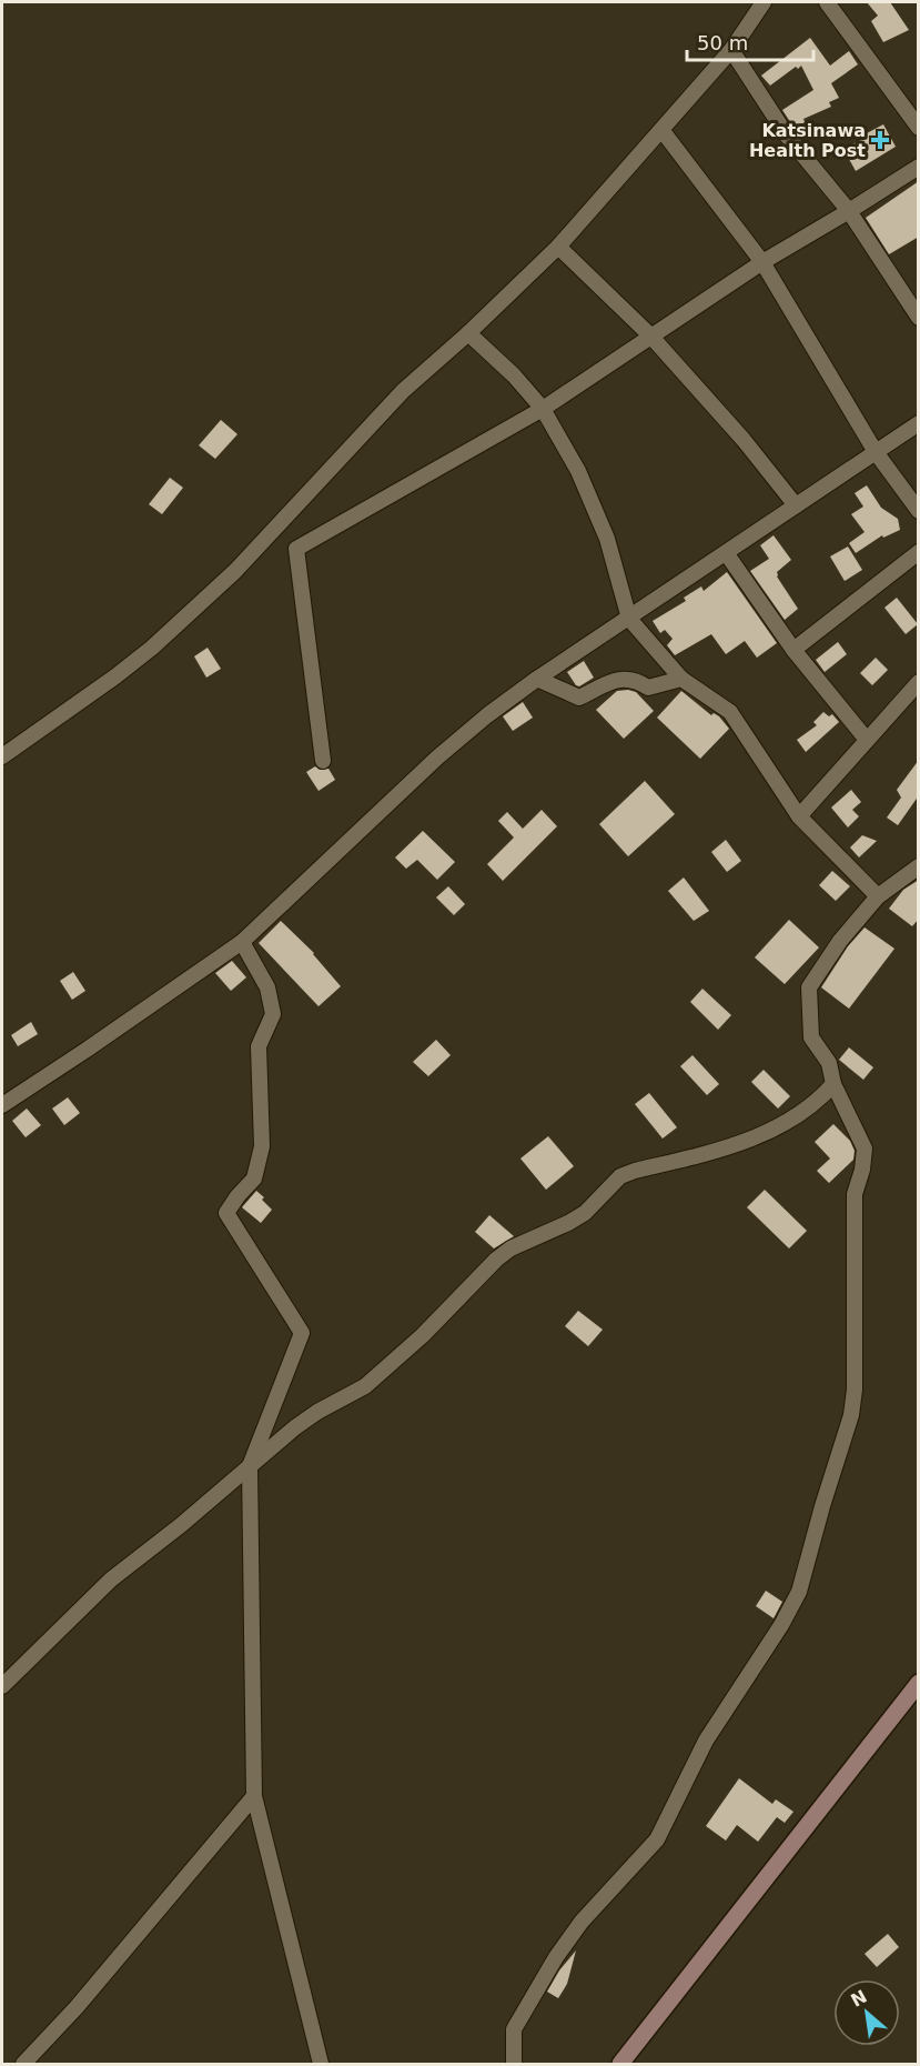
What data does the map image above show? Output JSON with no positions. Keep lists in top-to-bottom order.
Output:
{
  "places": {
    "health": ["Katsinawa Health Post"]
  },
  "scale_bar": "50 m",
  "north": "top left"
}
